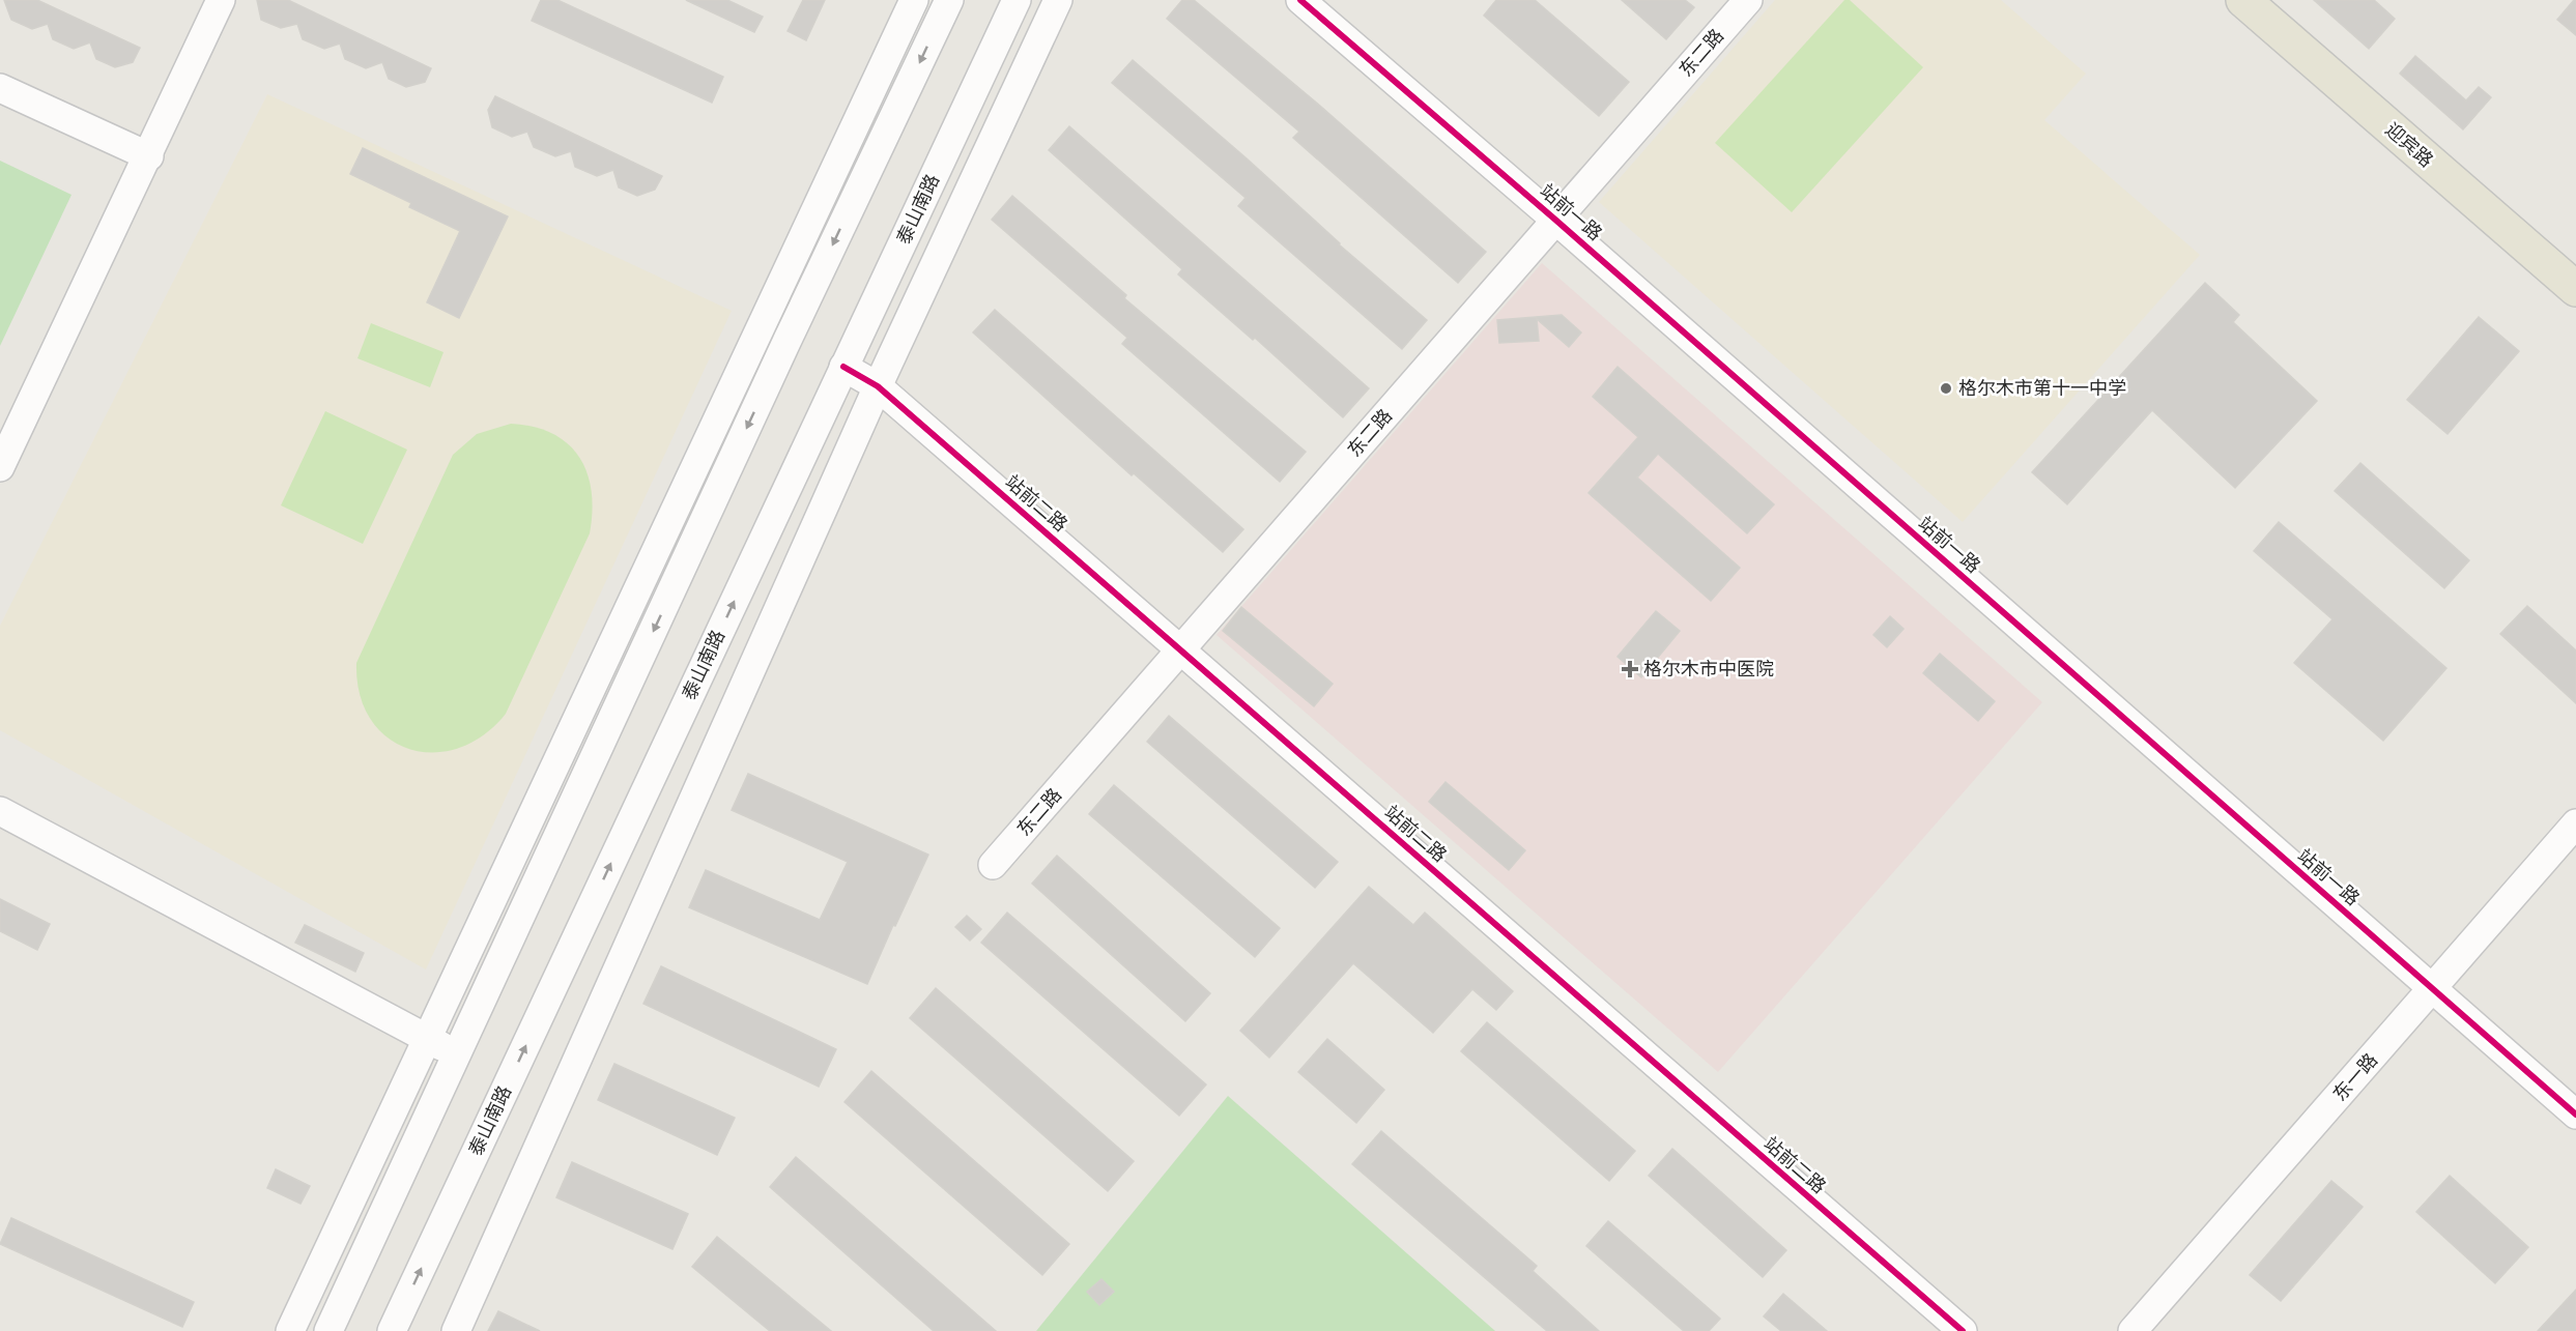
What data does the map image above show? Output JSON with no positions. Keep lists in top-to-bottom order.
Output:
{
  "streets": {
    "main road": ["迎宾路"],
    "street": [
      "东二路",
      "泰山南路",
      "站前一路",
      "站前二路",
      "东一路"
    ]
  },
  "crossings": [
    ["东二路", "站前一路"],
    ["东二路", "站前二路"],
    ["泰山南路", "站前二路"],
    ["站前一路", "东一路"]
  ],
  "places": {
    "other": ["格尔木市第十一中学"],
    "health": ["格尔木市中医院"]
  }
}
